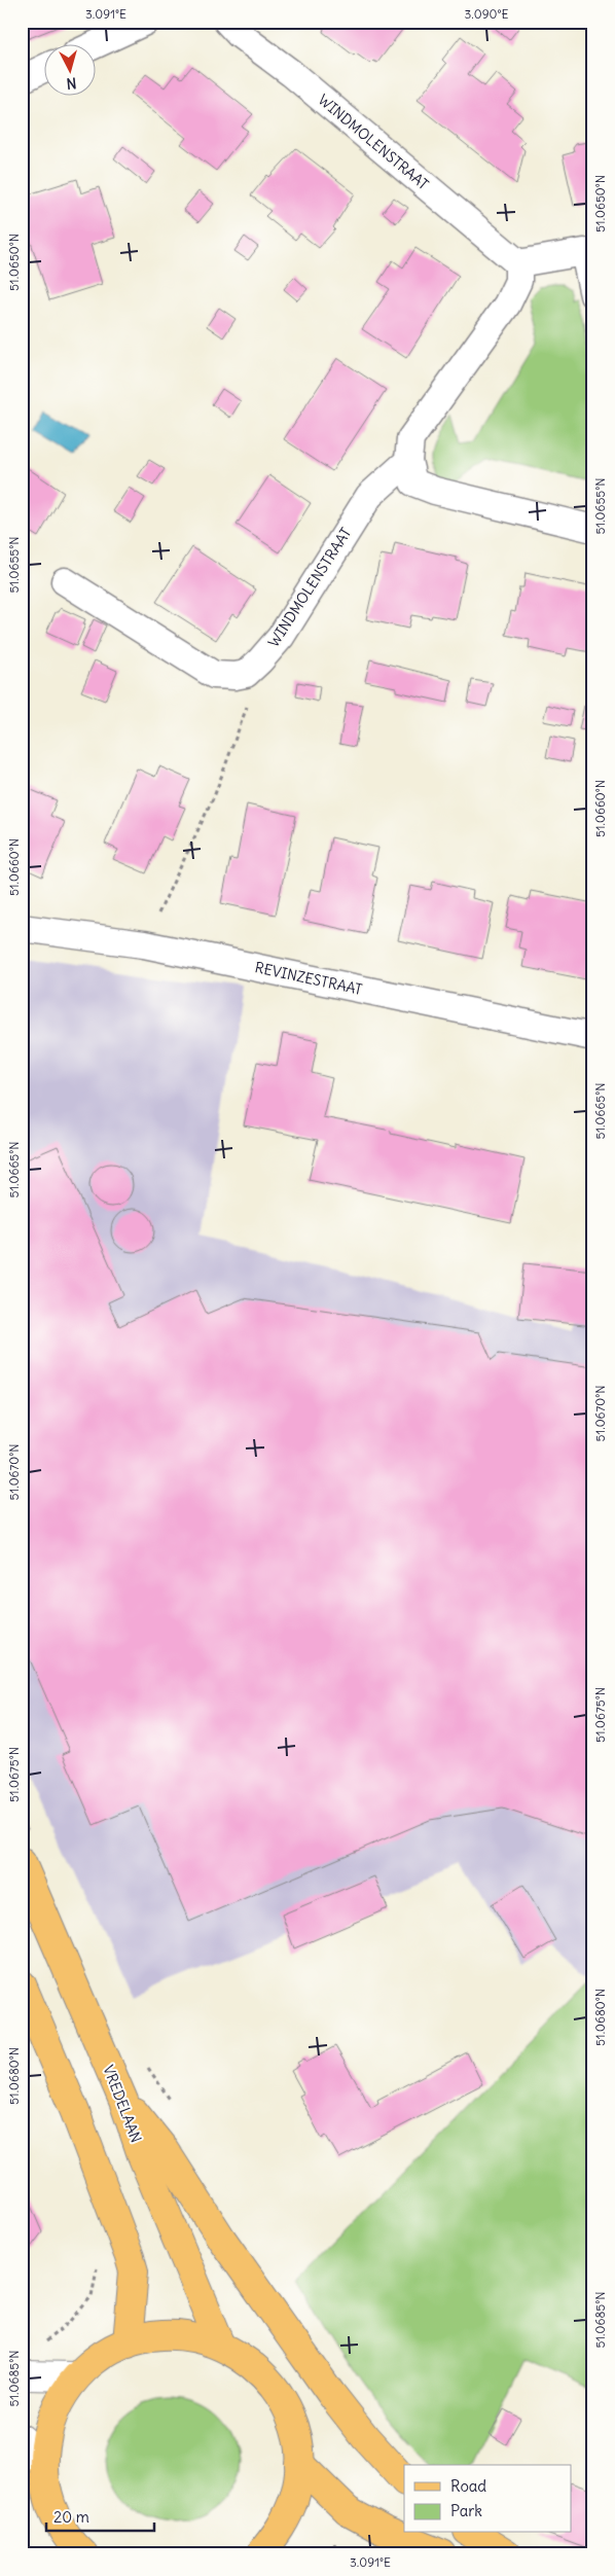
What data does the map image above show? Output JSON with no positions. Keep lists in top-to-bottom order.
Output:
{
  "streets": {
    "main road": ["VREDELAAN"],
    "street": ["WINDMOLENSTRAAT", "REVINZESTRAAT"]
  },
  "legend": ["Road", "Park"],
  "scale_bar": "20 m",
  "north": "bottom",
  "coordinates": [
    "3.091°E",
    "3.090°E",
    "51.0650°N",
    "51.0655°N",
    "51.0660°N",
    "51.0665°N",
    "51.0670°N",
    "51.0675°N",
    "51.0680°N",
    "51.0685°N"
  ]
}
